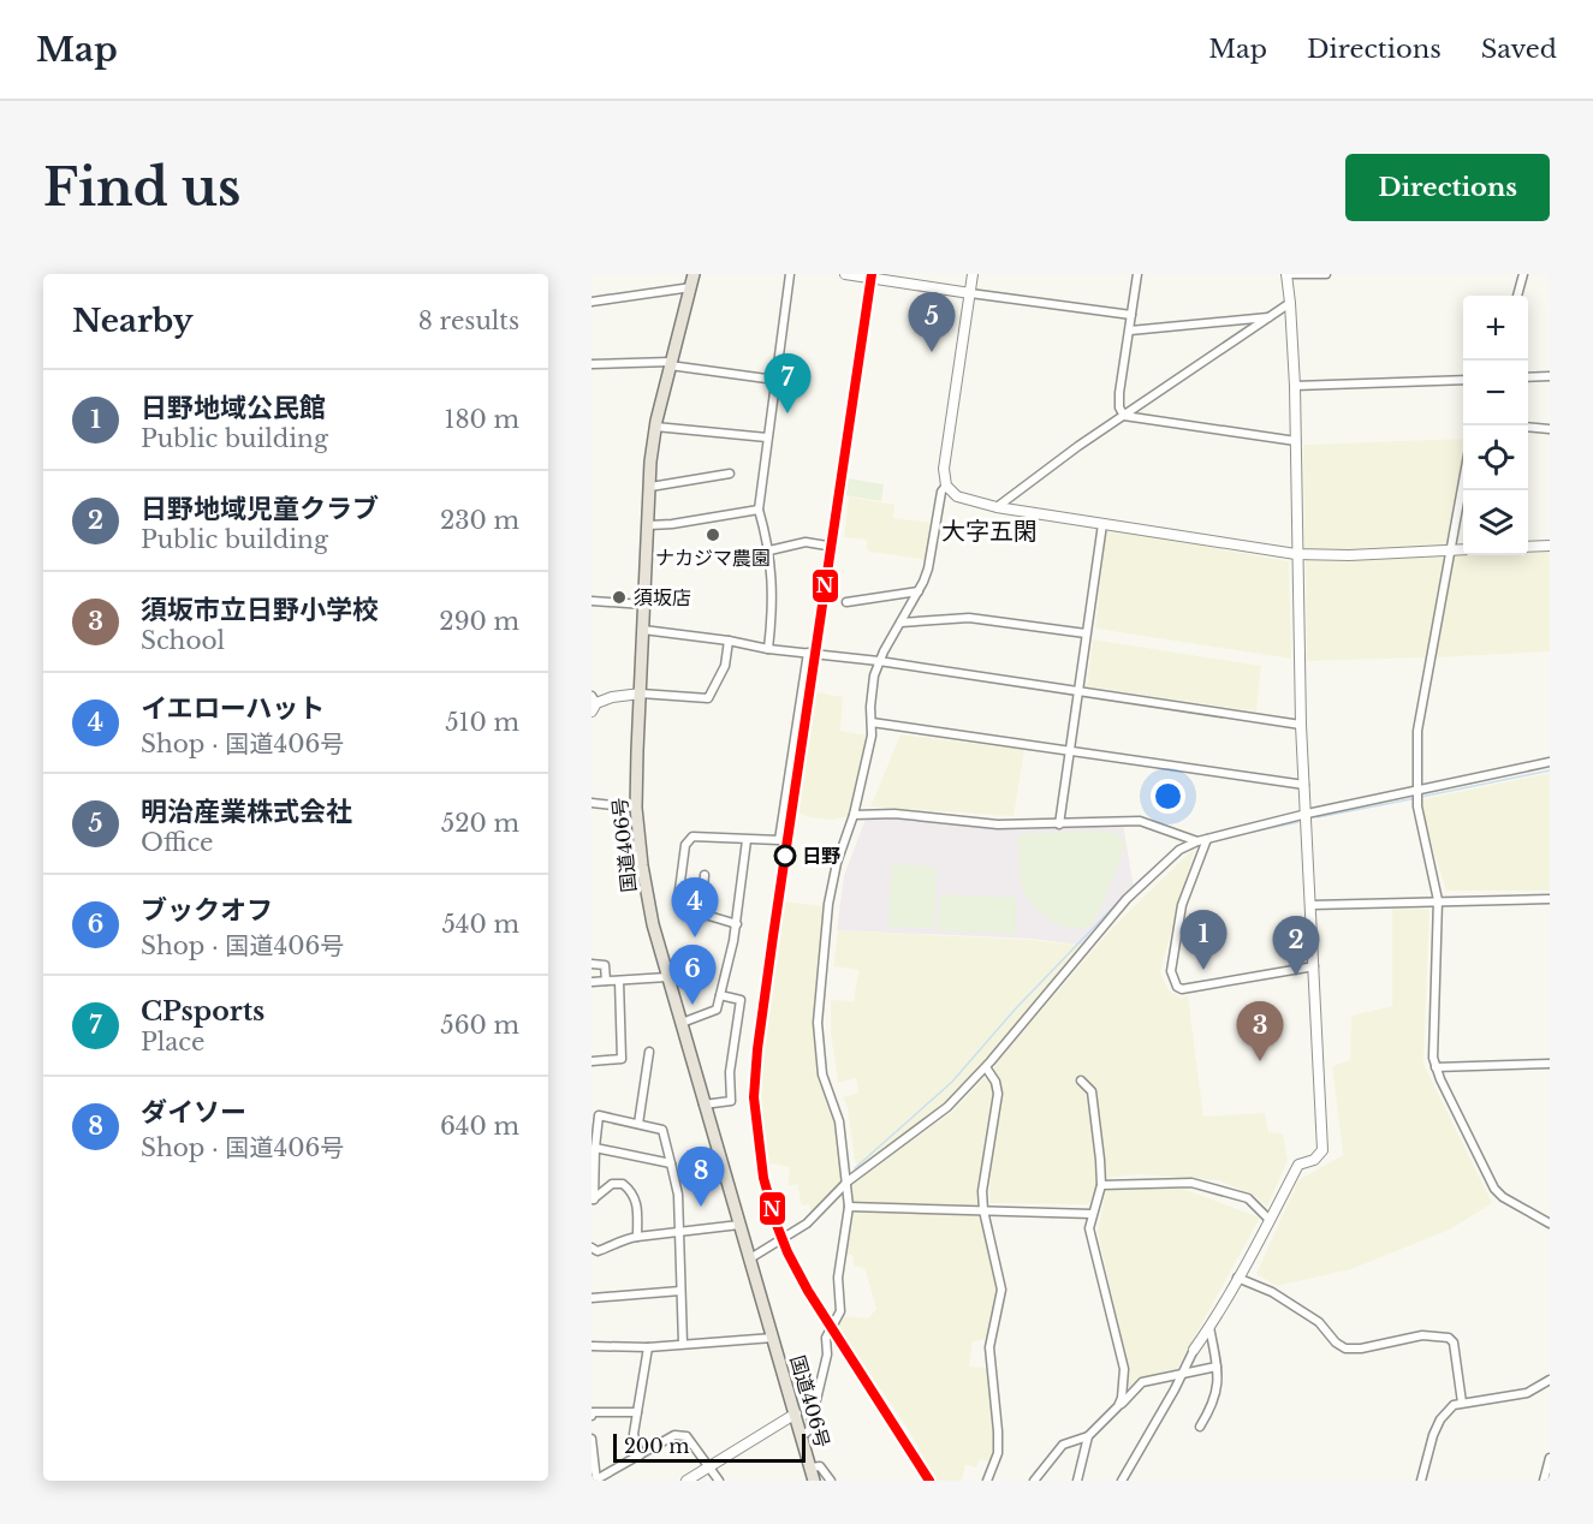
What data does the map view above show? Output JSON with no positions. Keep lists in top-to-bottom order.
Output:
{
  "streets": {
    "highway": ["国道406号"]
  },
  "districts": ["大字五閑"],
  "places": ["ナカジマ農園", "須坂店", "日野"],
  "lines": ["transit line N"],
  "scale_bar": "200 m",
  "page": {
    "header": "Map",
    "nav": ["Map", "Directions", "Saved"],
    "buttons": "Directions",
    "title": "Find us",
    "heading": ["Nearby", "8 results"],
    "pins": [
      "5",
      "7",
      "4",
      "1",
      "2",
      "6",
      "3",
      "8"
    ],
    "map_buttons": ["+", "−"],
    "list": [
      {
        "mark": "1",
        "name": "日野地域公民館",
        "note": "Public building",
        "value": "180 m"
      },
      {
        "mark": "2",
        "name": "日野地域児童クラブ",
        "note": "Public building",
        "value": "230 m"
      },
      {
        "mark": "3",
        "name": "須坂市立日野小学校",
        "note": "School",
        "value": "290 m"
      },
      {
        "mark": "4",
        "name": "イエローハット",
        "note": "Shop · 国道406号",
        "value": "510 m"
      },
      {
        "mark": "5",
        "name": "明治産業株式会社",
        "note": "Office",
        "value": "520 m"
      },
      {
        "mark": "6",
        "name": "ブックオフ",
        "note": "Shop · 国道406号",
        "value": "540 m"
      },
      {
        "mark": "7",
        "name": "CPsports",
        "note": "Place",
        "value": "560 m"
      },
      {
        "mark": "8",
        "name": "ダイソー",
        "note": "Shop · 国道406号",
        "value": "640 m"
      }
    ],
    "scale": "200 m"
  }
}
